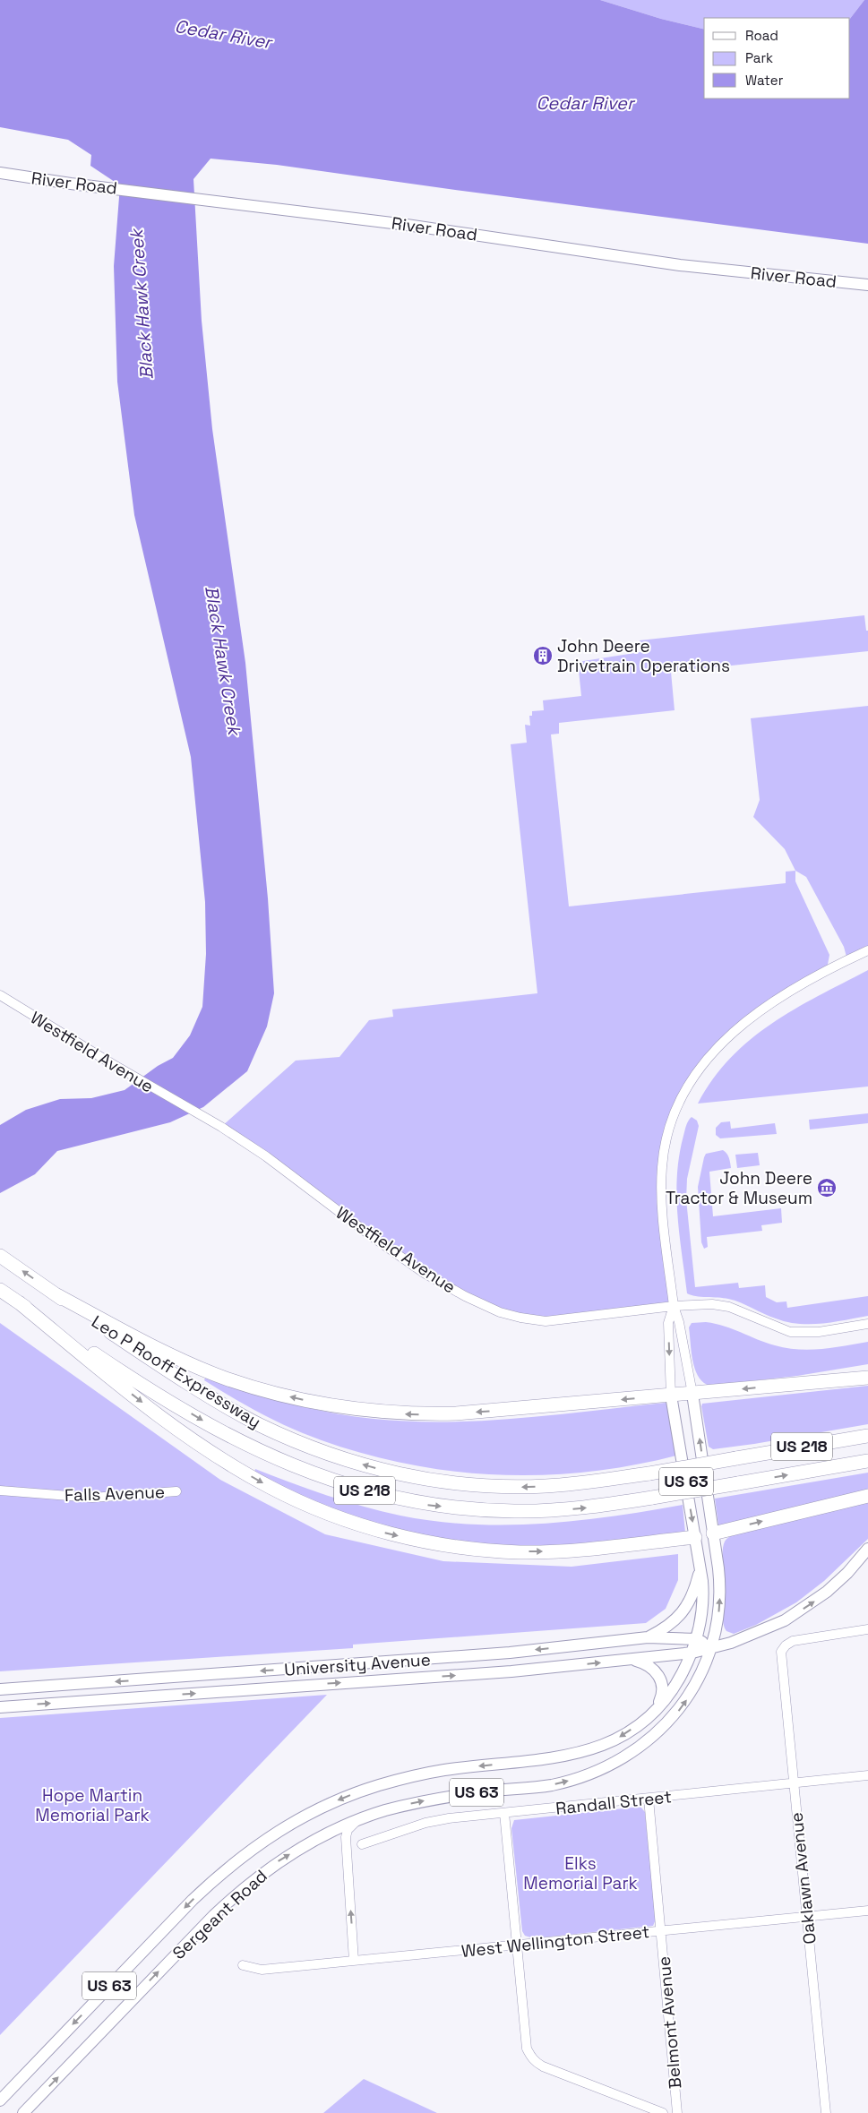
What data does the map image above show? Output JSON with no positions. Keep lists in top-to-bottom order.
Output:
{
  "streets": {
    "highway": ["Leo P Rooff Expressway", "US 218"],
    "main road": [
      "River Road",
      "US 63",
      "University Avenue",
      "Sergeant Road"
    ],
    "street": [
      "Westfield Avenue",
      "Falls Avenue",
      "Randall Street",
      "Oaklawn Avenue",
      "West Wellington Street",
      "Belmont Avenue"
    ]
  },
  "crossings": [
    ["University Avenue", "Sergeant Road"],
    ["Randall Street", "Oaklawn Avenue"],
    ["Randall Street", "Belmont Avenue"],
    ["Oaklawn Avenue", "West Wellington Street"],
    ["West Wellington Street", "Belmont Avenue"]
  ],
  "water": ["Cedar River", "Black Hawk Creek"],
  "parks": ["Hope Martin Memorial Park", "Elks Memorial Park"],
  "places": {
    "building": ["John Deere Drivetrain Operations"],
    "museum": ["John Deere Tractor & Museum"]
  },
  "legend": ["Road", "Park", "Water"]
}
